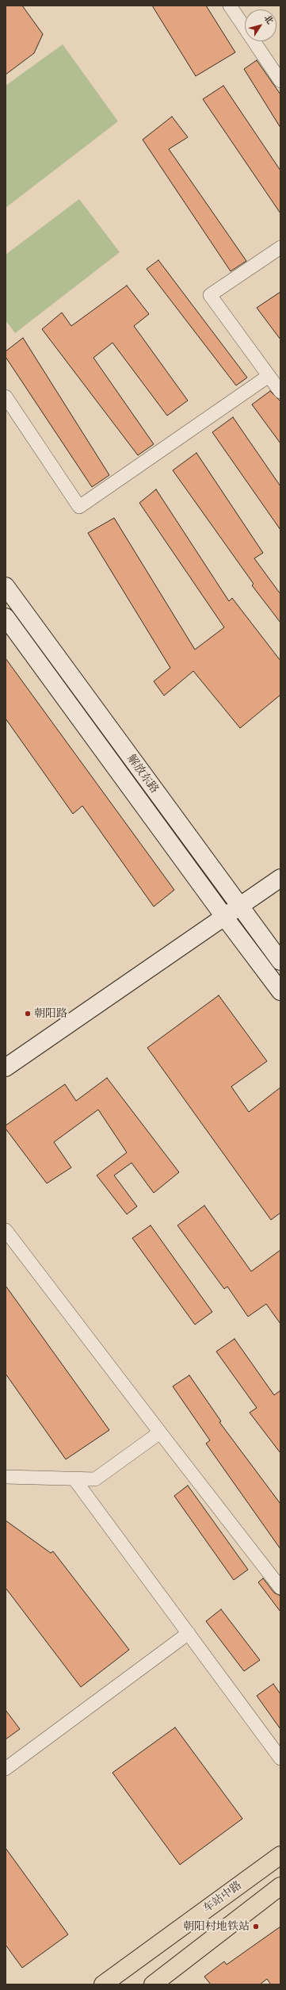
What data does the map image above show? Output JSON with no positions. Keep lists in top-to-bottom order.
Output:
{
  "streets": {
    "main road": ["解放东路", "车站中路"]
  },
  "places": ["朝阳路", "朝阳村地铁站"],
  "north": "top right"
}
